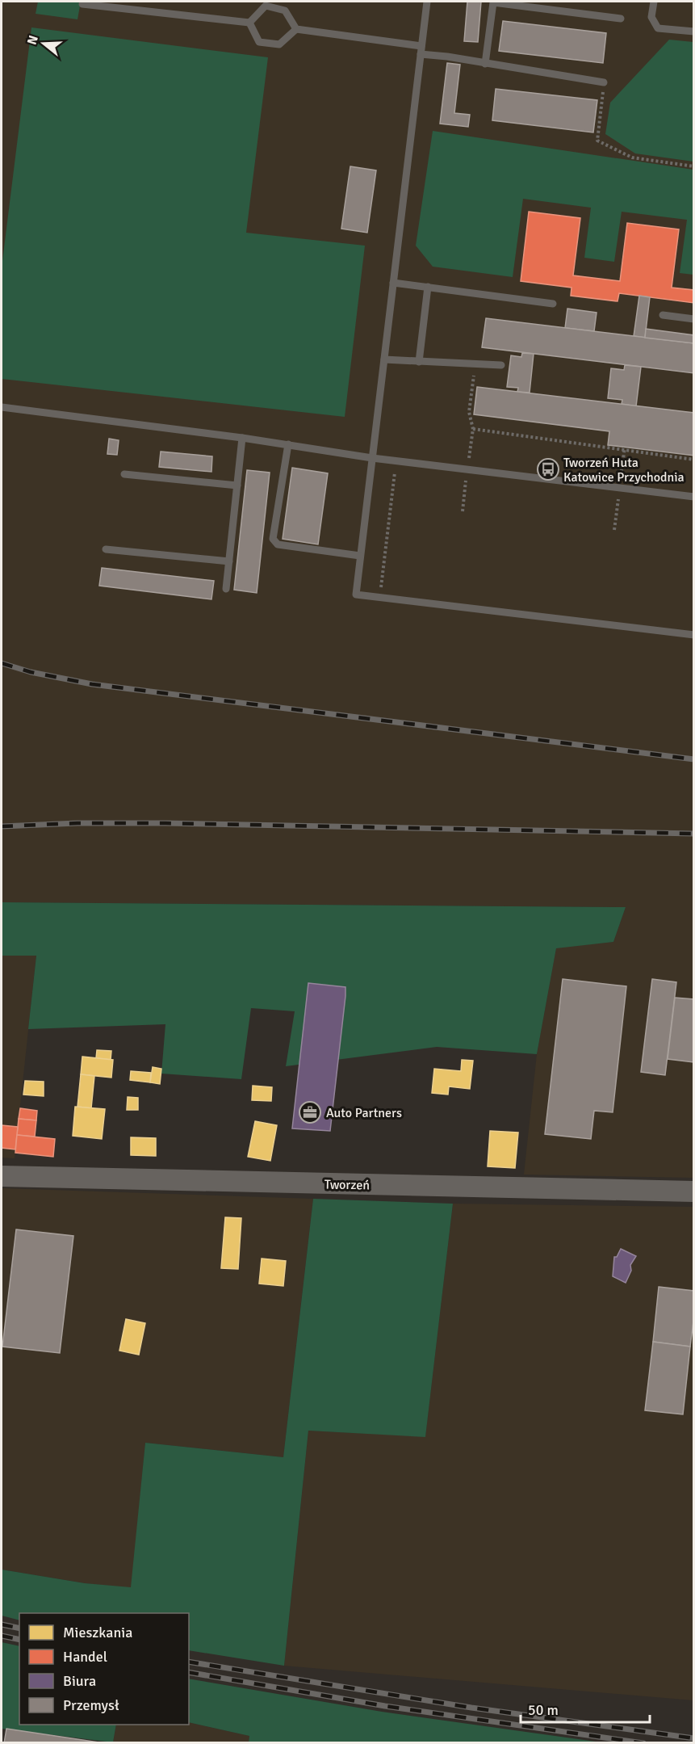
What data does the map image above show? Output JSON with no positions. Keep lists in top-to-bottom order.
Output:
{
  "streets": {
    "street": ["Tworzeń"]
  },
  "places": {
    "bus stop": ["Tworzeń Huta Katowice Przychodnia"],
    "office": ["Auto Partners"]
  },
  "legend": [
    "Mieszkania",
    "Handel",
    "Biura",
    "Przemysł"
  ],
  "scale_bar": "50 m",
  "north": "left"
}
